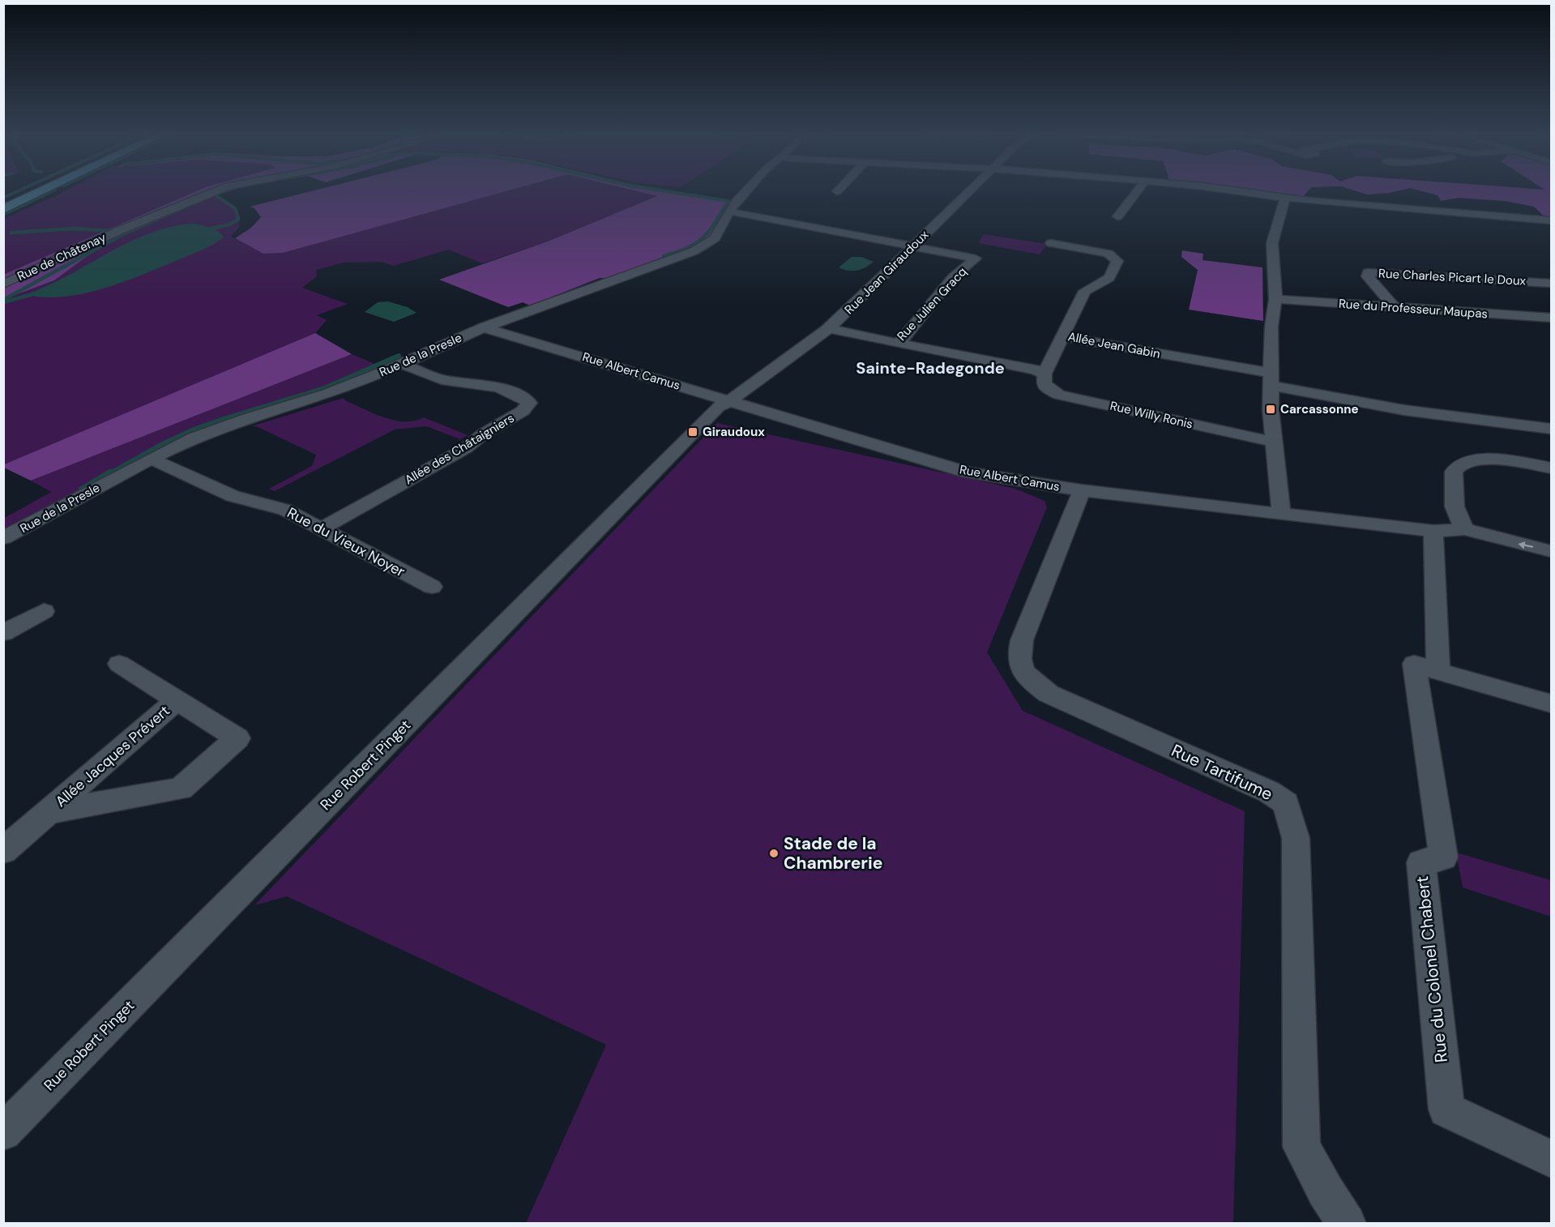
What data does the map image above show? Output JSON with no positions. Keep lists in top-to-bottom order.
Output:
{
  "streets": {
    "street": [
      "Rue de Châtenay",
      "Rue Jean Giraudoux",
      "Rue Charles Picart le Doux",
      "Rue Julien Gracq",
      "Rue du Professeur Maupas",
      "Allée Jean Gabin",
      "Rue de la Presle",
      "Rue Albert Camus",
      "Rue Willy Ronis",
      "Allée des Châtaigniers",
      "Rue du Vieux Noyer",
      "Allée Jacques Prévert",
      "Rue Robert Pinget",
      "Rue Tartifume",
      "Rue du Colonel Chabert"
    ]
  },
  "crossings": [
    ["Rue Jean Giraudoux", "Rue Julien Gracq"],
    ["Rue Jean Giraudoux", "Rue Albert Camus"],
    ["Rue Jean Giraudoux", "Rue Robert Pinget"],
    ["Rue Charles Picart le Doux", "Rue du Professeur Maupas"],
    ["Rue Julien Gracq", "Rue de la Presle"],
    ["Rue de la Presle", "Rue Albert Camus"],
    ["Rue de la Presle", "Allée des Châtaigniers"],
    ["Rue de la Presle", "Rue du Vieux Noyer"],
    ["Rue Albert Camus", "Rue Robert Pinget"],
    ["Rue Albert Camus", "Rue Tartifume"],
    ["Allée des Châtaigniers", "Rue du Vieux Noyer"]
  ],
  "districts": ["Sainte-Radegonde"],
  "places": {
    "transit": ["Carcassonne", "Giraudoux"],
    "other": ["Stade de la Chambrerie"]
  }
}
